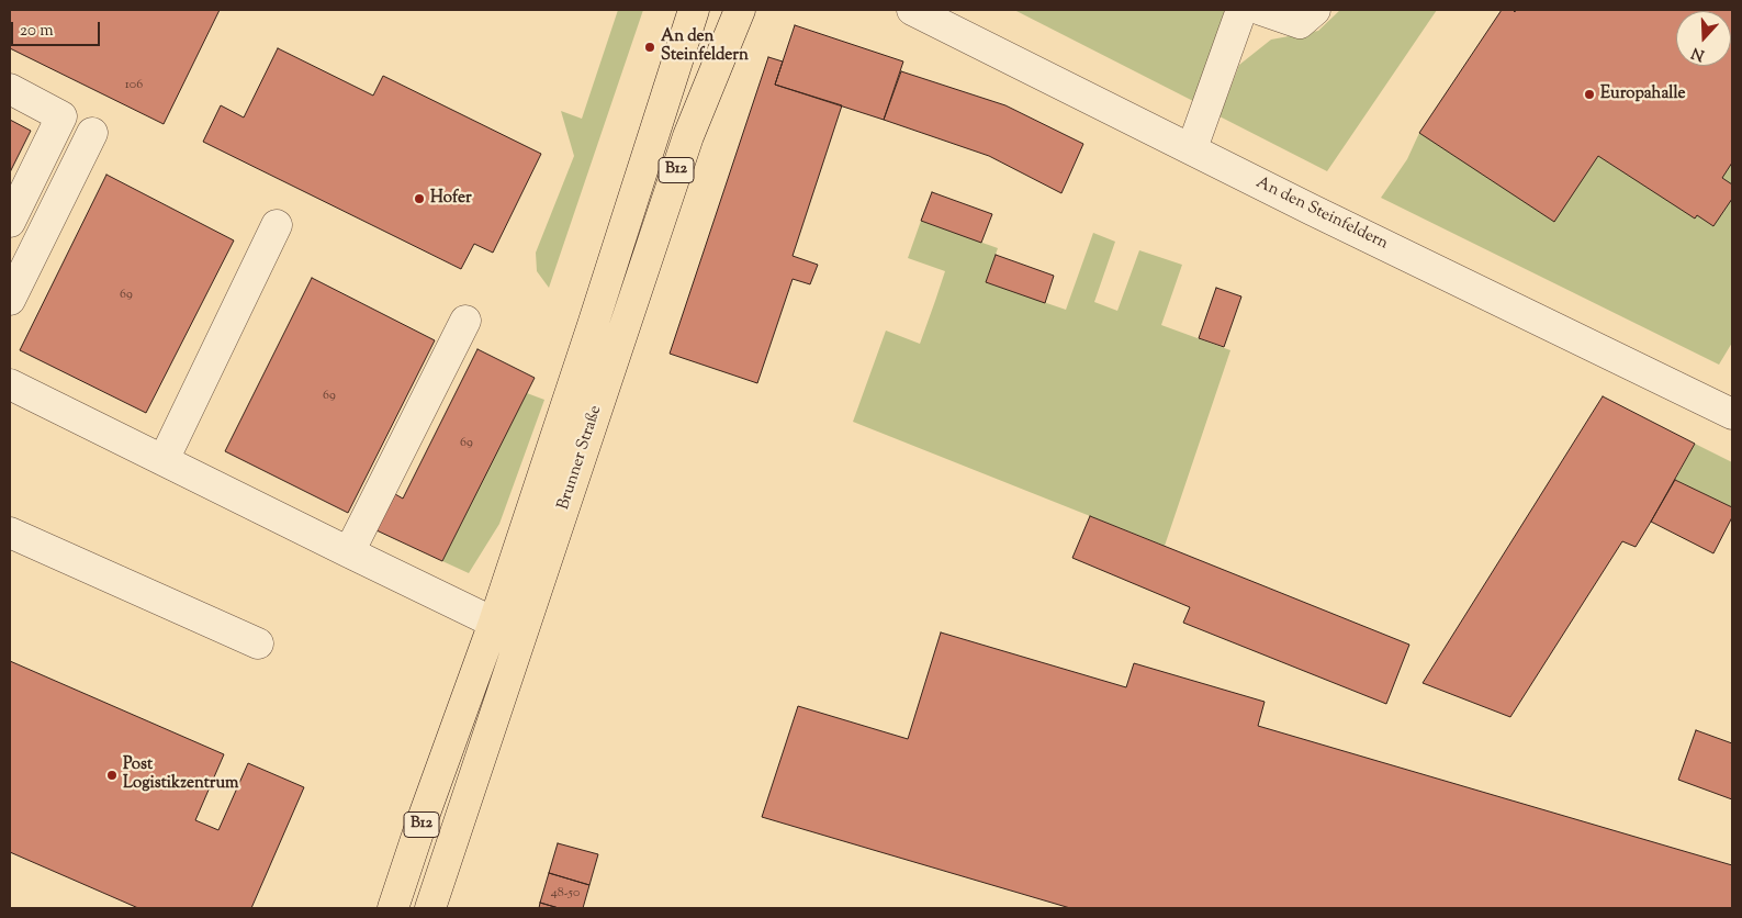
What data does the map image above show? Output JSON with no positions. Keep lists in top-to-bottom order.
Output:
{
  "streets": {
    "main road": ["B12", "Brunner Straße"],
    "street": ["An den Steinfeldern"]
  },
  "places": [
    "An den Steinfeldern",
    "Europahalle",
    "Hofer",
    "Post Logistikzentrum"
  ],
  "house_numbers": [
    "106",
    "69",
    "69",
    "69",
    "48-50"
  ],
  "scale_bar": "20 m",
  "north": "bottom"
}
